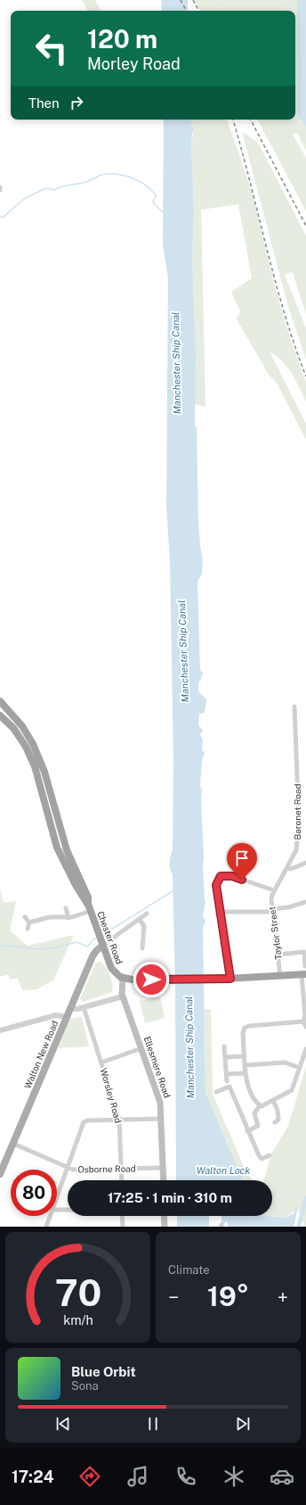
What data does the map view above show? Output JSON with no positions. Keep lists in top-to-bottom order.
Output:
{
  "streets": {
    "highway": ["Chester Road"],
    "main road": ["Walton New Road", "Ellesmere Road"],
    "street": [
      "Baronet Road",
      "Taylor Street",
      "Worsley Road",
      "Osborne Road"
    ]
  },
  "crossings": [
    ["Baronet Road", "Taylor Street"],
    ["Chester Road", "Walton New Road"],
    ["Chester Road", "Ellesmere Road"],
    ["Walton New Road", "Osborne Road"],
    ["Ellesmere Road", "Osborne Road"],
    ["Worsley Road", "Osborne Road"]
  ],
  "water": ["Manchester Ship Canal", "Walton Lock"],
  "page": {
    "turn": ["120 m", "Morley Road"],
    "then": "Then",
    "limit": "80",
    "trip": "17:25 · 1 min · 310 m",
    "tile": "Climate",
    "heat": ["−", "19°", "+"],
    "song": ["Blue Orbit", "Sona"],
    "tabs": "17:24",
    "gauge": ["70", "km/h"]
  }
}
